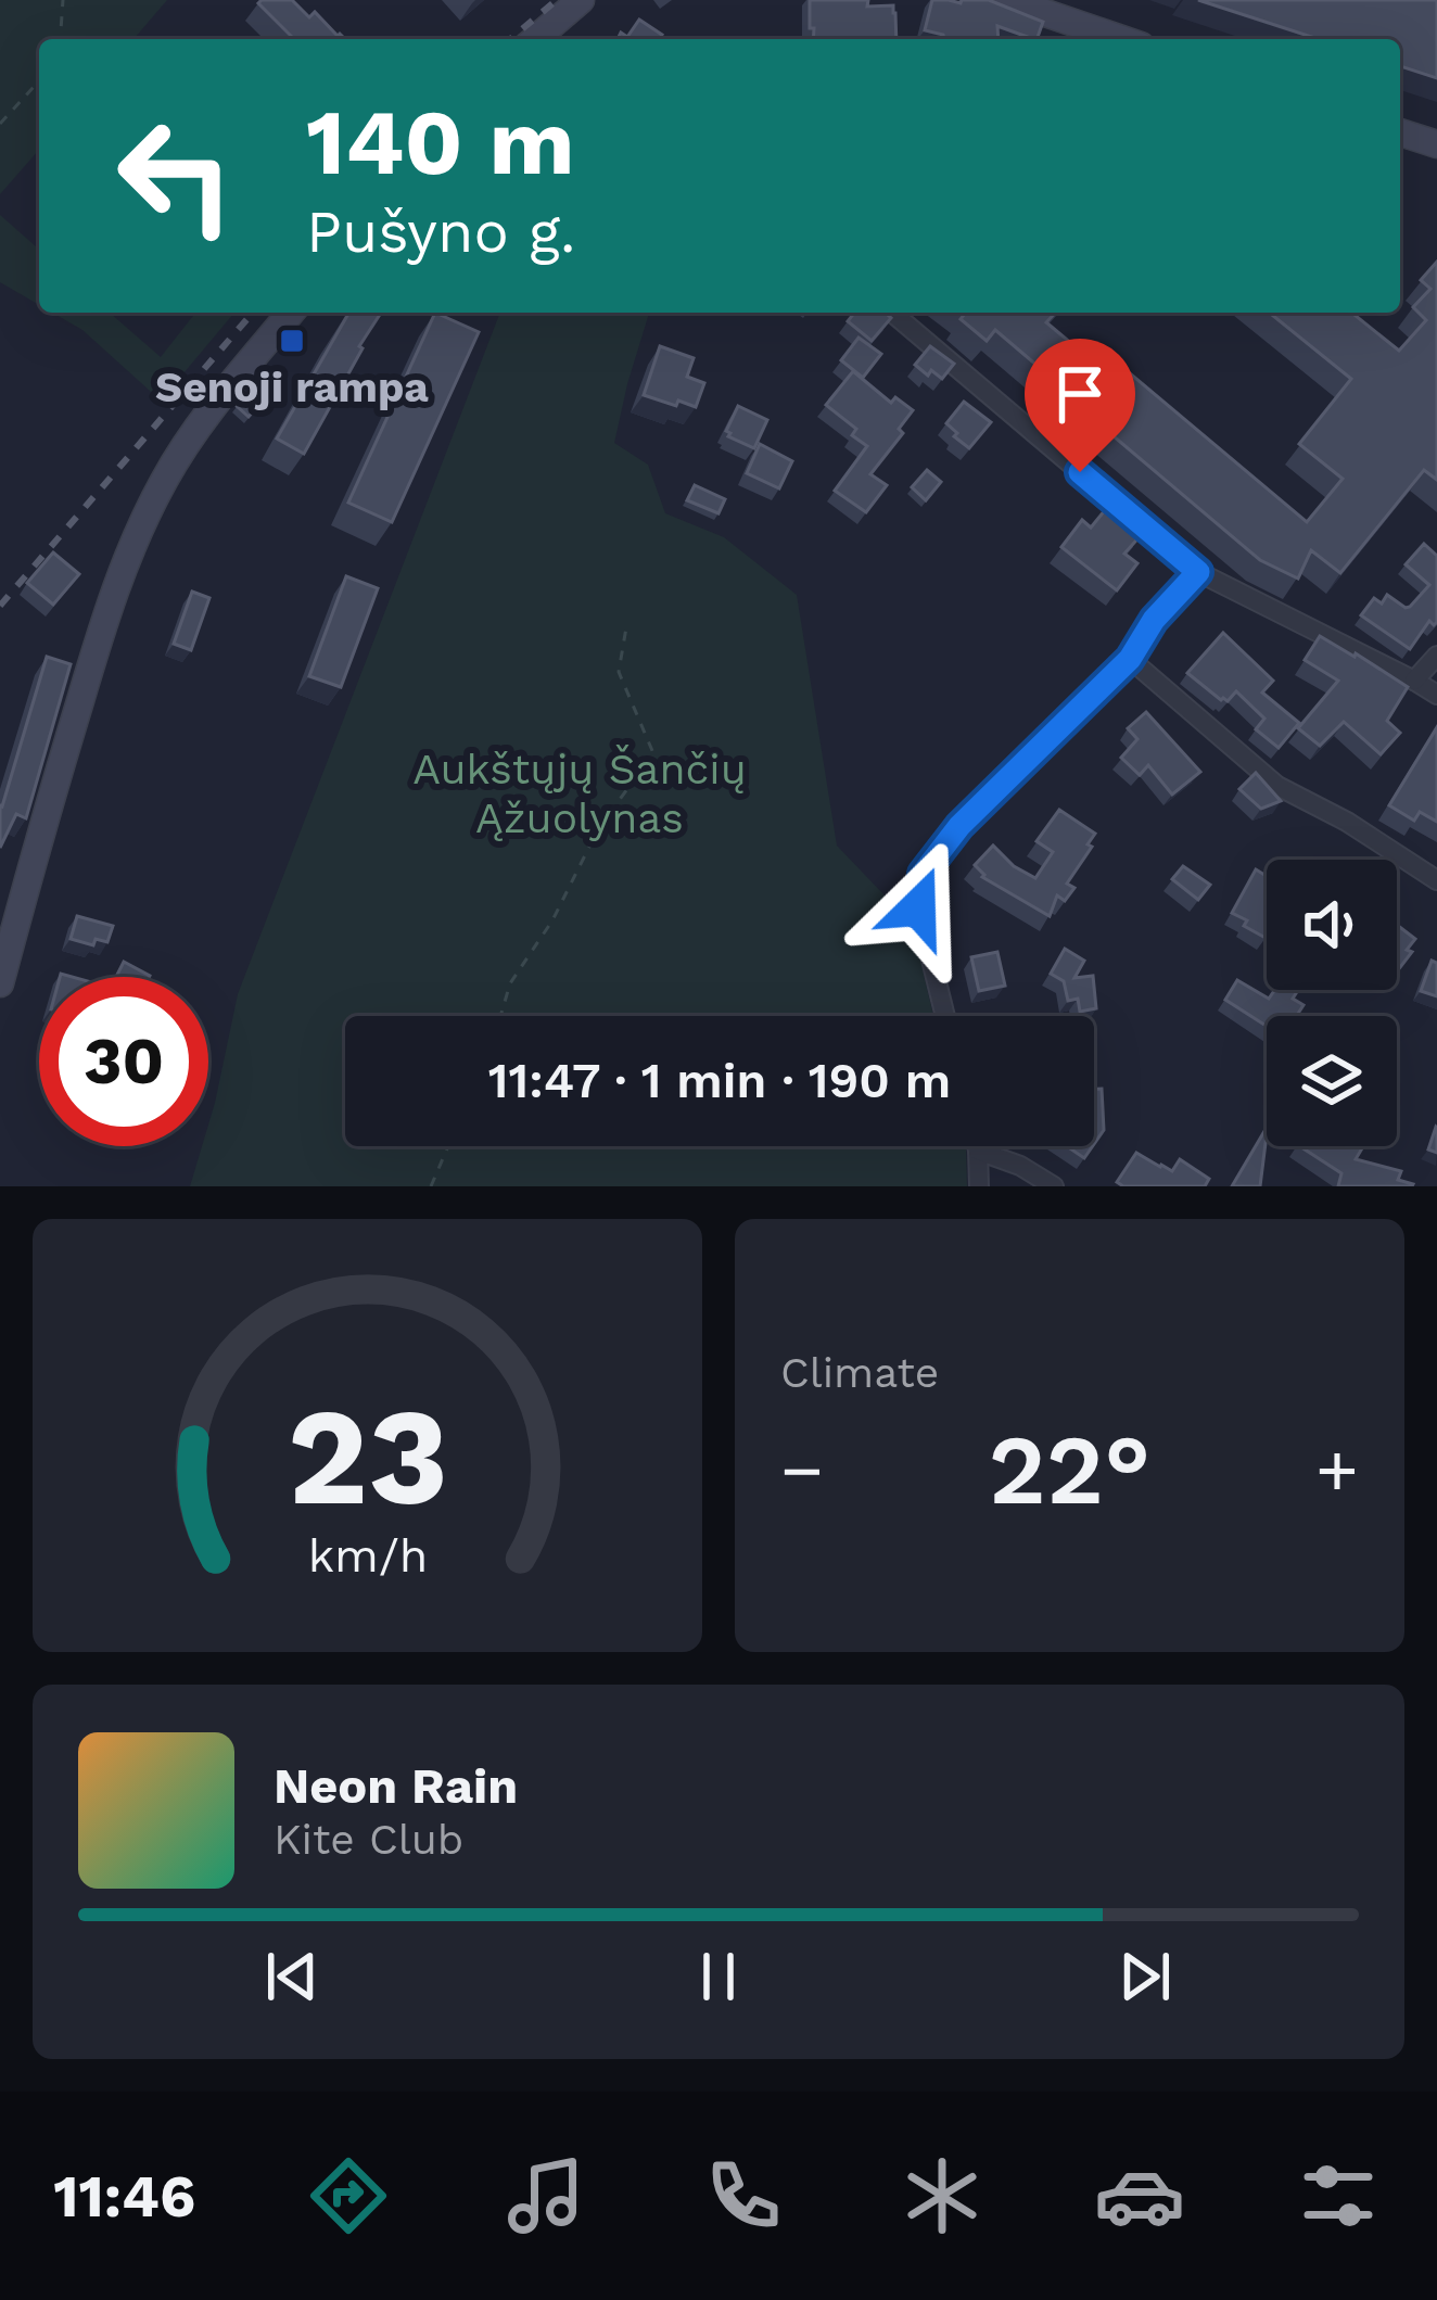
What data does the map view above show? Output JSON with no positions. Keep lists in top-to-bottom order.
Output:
{
  "parks": ["Aukštųjų Šančių Ąžuolynas"],
  "places": {
    "transit": ["Senoji rampa"]
  },
  "page": {
    "turn": ["140 m", "Pušyno g."],
    "limit": "30",
    "trip": "11:47 · 1 min · 190 m",
    "tile": "Climate",
    "heat": ["−", "22°", "+"],
    "song": ["Neon Rain", "Kite Club"],
    "tabs": "11:46",
    "gauge": ["23", "km/h"]
  }
}
